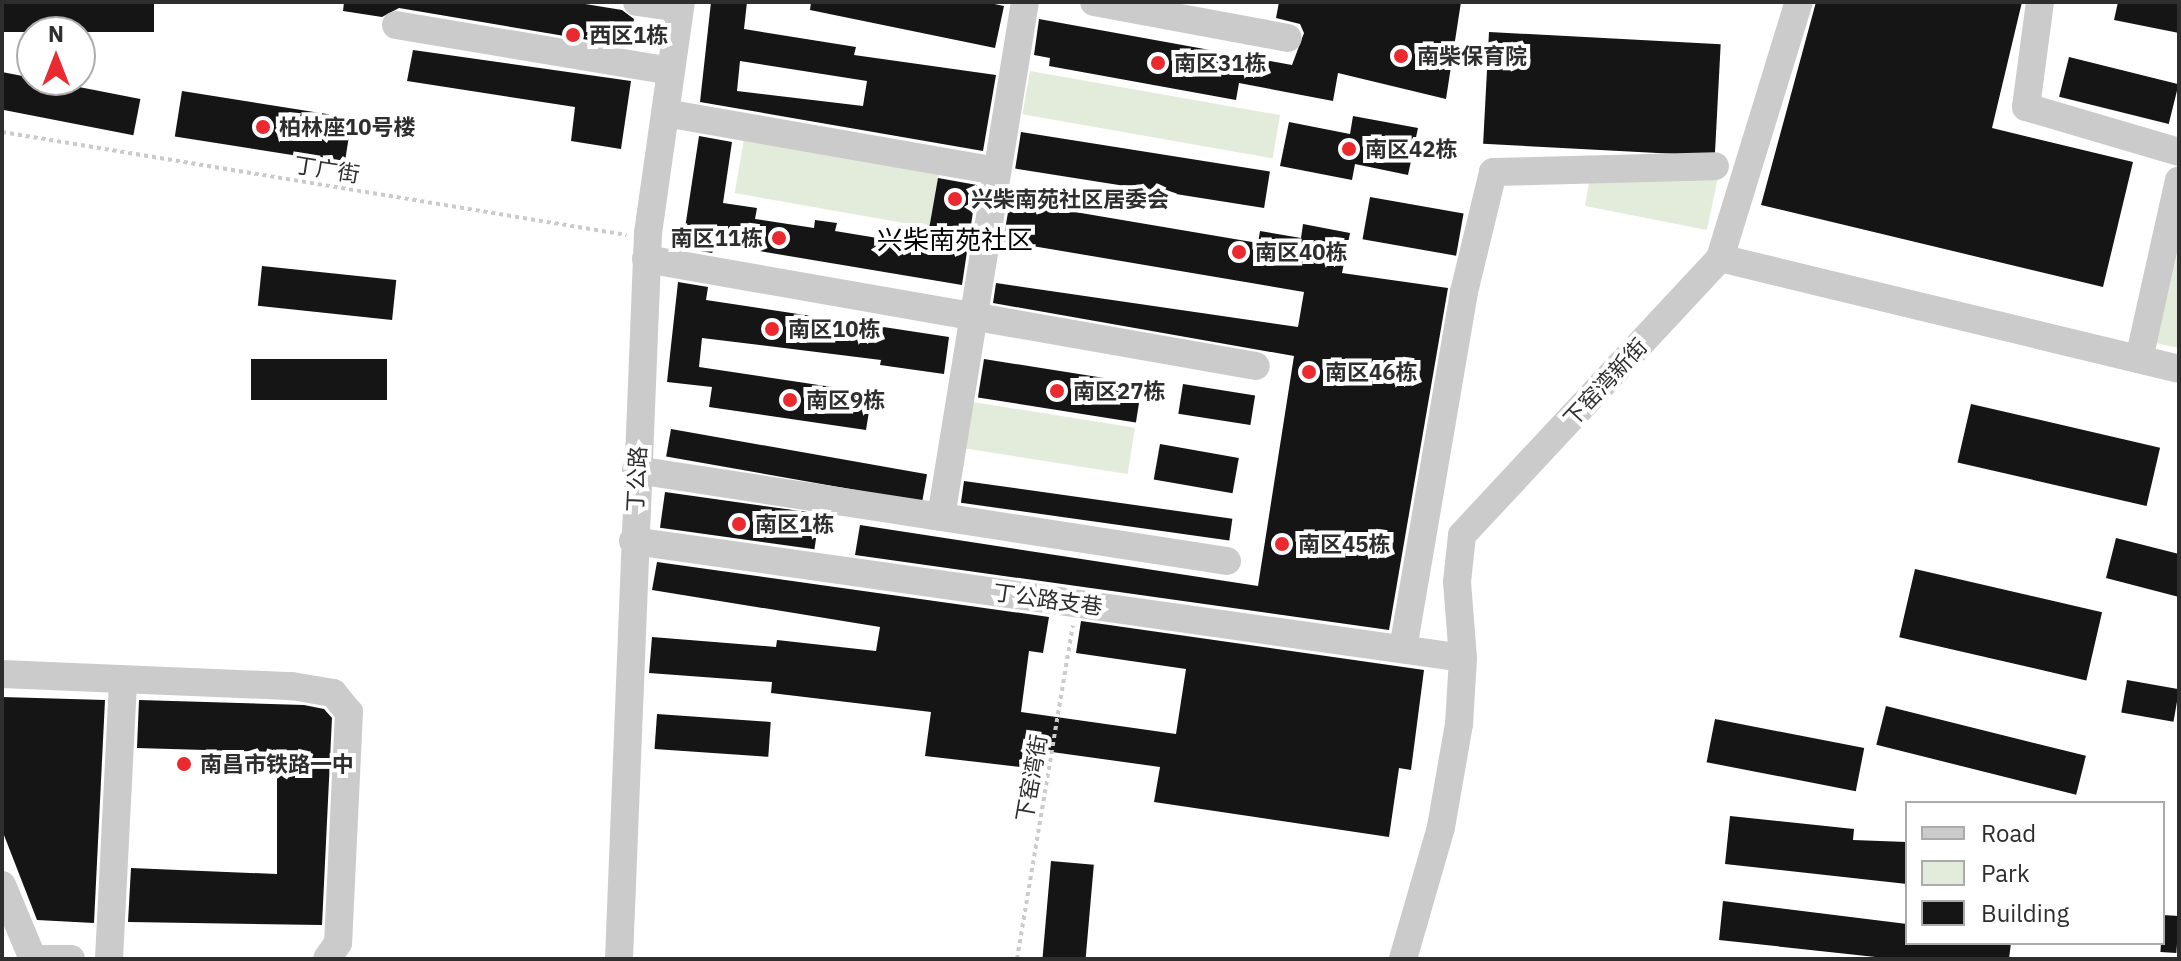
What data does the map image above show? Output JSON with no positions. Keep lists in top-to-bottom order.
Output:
{
  "streets": {
    "street": ["下窑湾新街", "丁公路", "丁公路支巷"],
    "path": ["丁广街", "下窑湾街"]
  },
  "crossings": [
    ["丁广街", "丁公路"],
    ["下窑湾新街", "丁公路支巷"],
    ["丁公路", "丁公路支巷"],
    ["丁公路支巷", "下窑湾街"]
  ],
  "districts": ["兴柴南苑社区"],
  "places": [
    "西区1栋",
    "南柴保育院",
    "南区31栋",
    "柏林座10号楼",
    "南区42栋",
    "兴柴南苑社区居委会",
    "南区11栋",
    "南区40栋",
    "南区10栋",
    "南区46栋",
    "南区27栋",
    "南区9栋",
    "南区1栋",
    "南区45栋",
    "南昌市铁路一中"
  ],
  "legend": ["Road", "Park", "Building"],
  "north": "top"
}
